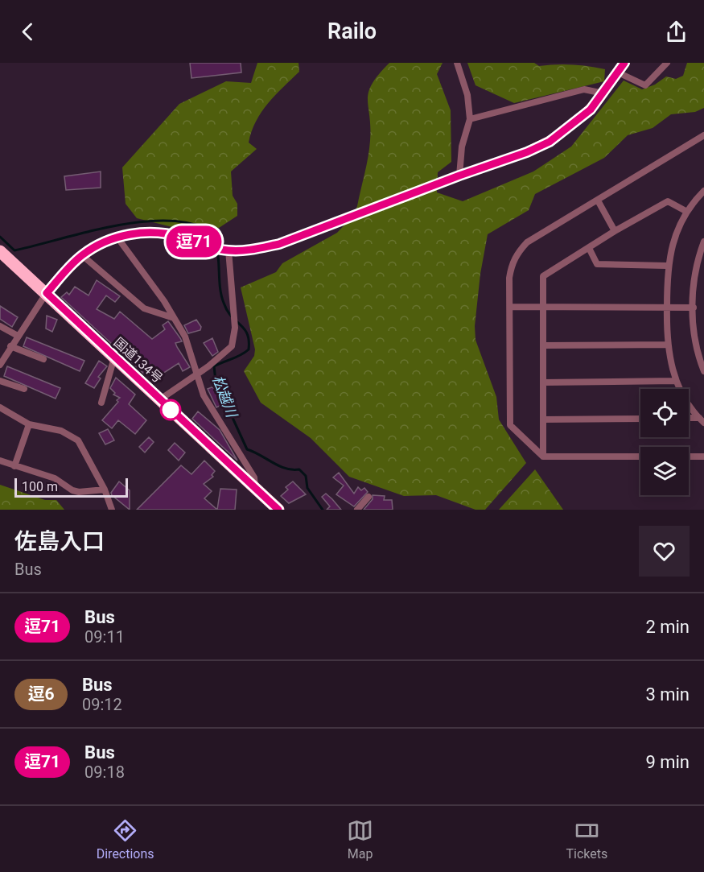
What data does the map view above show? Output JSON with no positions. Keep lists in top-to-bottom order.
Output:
{
  "streets": {
    "highway": ["国道134号"]
  },
  "water": ["松越川"],
  "lines": ["bus line 逗71"],
  "scale_bar": "100 m",
  "page": {
    "header": "Railo",
    "on_map": "逗71",
    "scale": "100 m",
    "heading": ["佐島入口", "Bus"],
    "list": [
      {
        "mark": "逗71",
        "name": "Bus",
        "note": "09:11",
        "value": "2 min"
      },
      {
        "mark": "逗6",
        "name": "Bus",
        "note": "09:12",
        "value": "3 min"
      },
      {
        "mark": "逗71",
        "name": "Bus",
        "note": "09:18",
        "value": "9 min"
      }
    ],
    "tabs": ["Directions", "Map", "Tickets"]
  }
}
